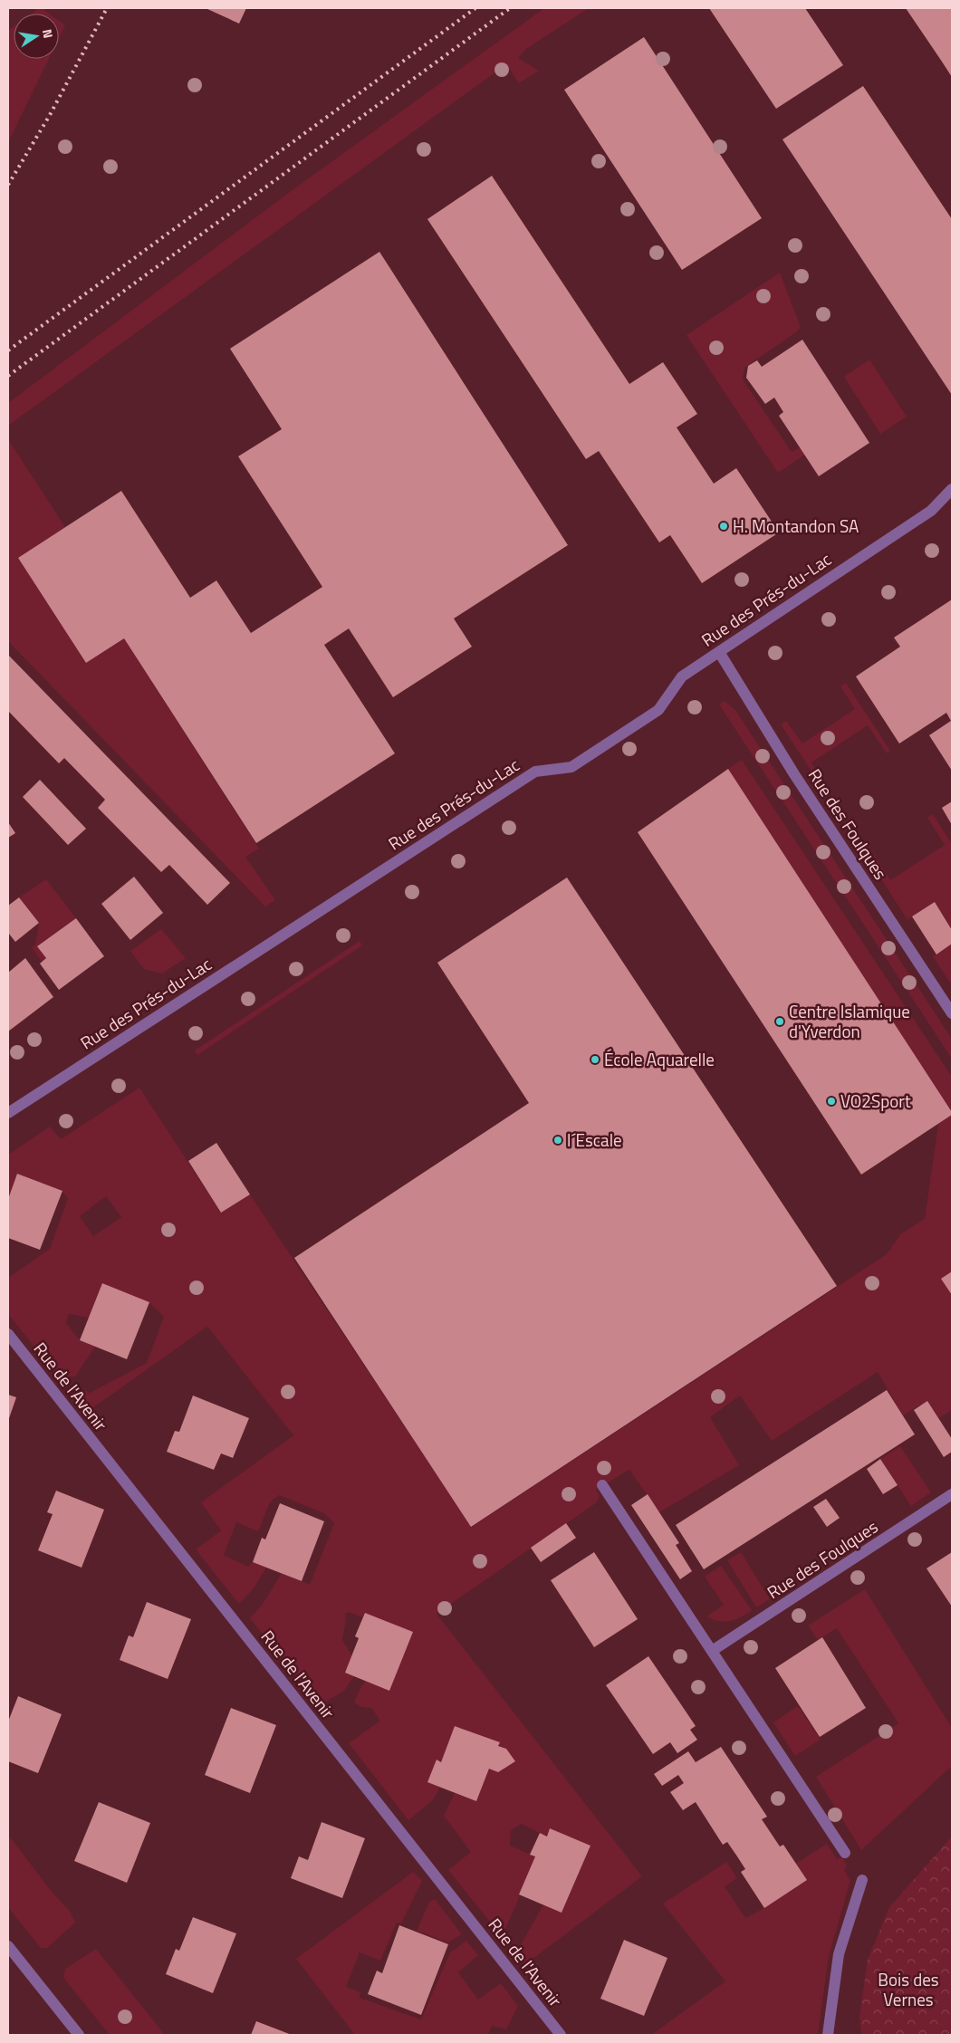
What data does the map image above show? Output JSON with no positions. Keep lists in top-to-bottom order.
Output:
{
  "streets": {
    "street": ["Rue des Prés-du-Lac", "Rue des Foulques", "Rue de l'Avenir"]
  },
  "crossings": [
    ["Rue des Prés-du-Lac", "Rue des Foulques"]
  ],
  "parks": ["Bois des Vernes"],
  "places": [
    "H. Montandon SA",
    "Centre Islamique d'Yverdon",
    "École Aquarelle",
    "VO2Sport",
    "l´Escale"
  ],
  "north": "right"
}
